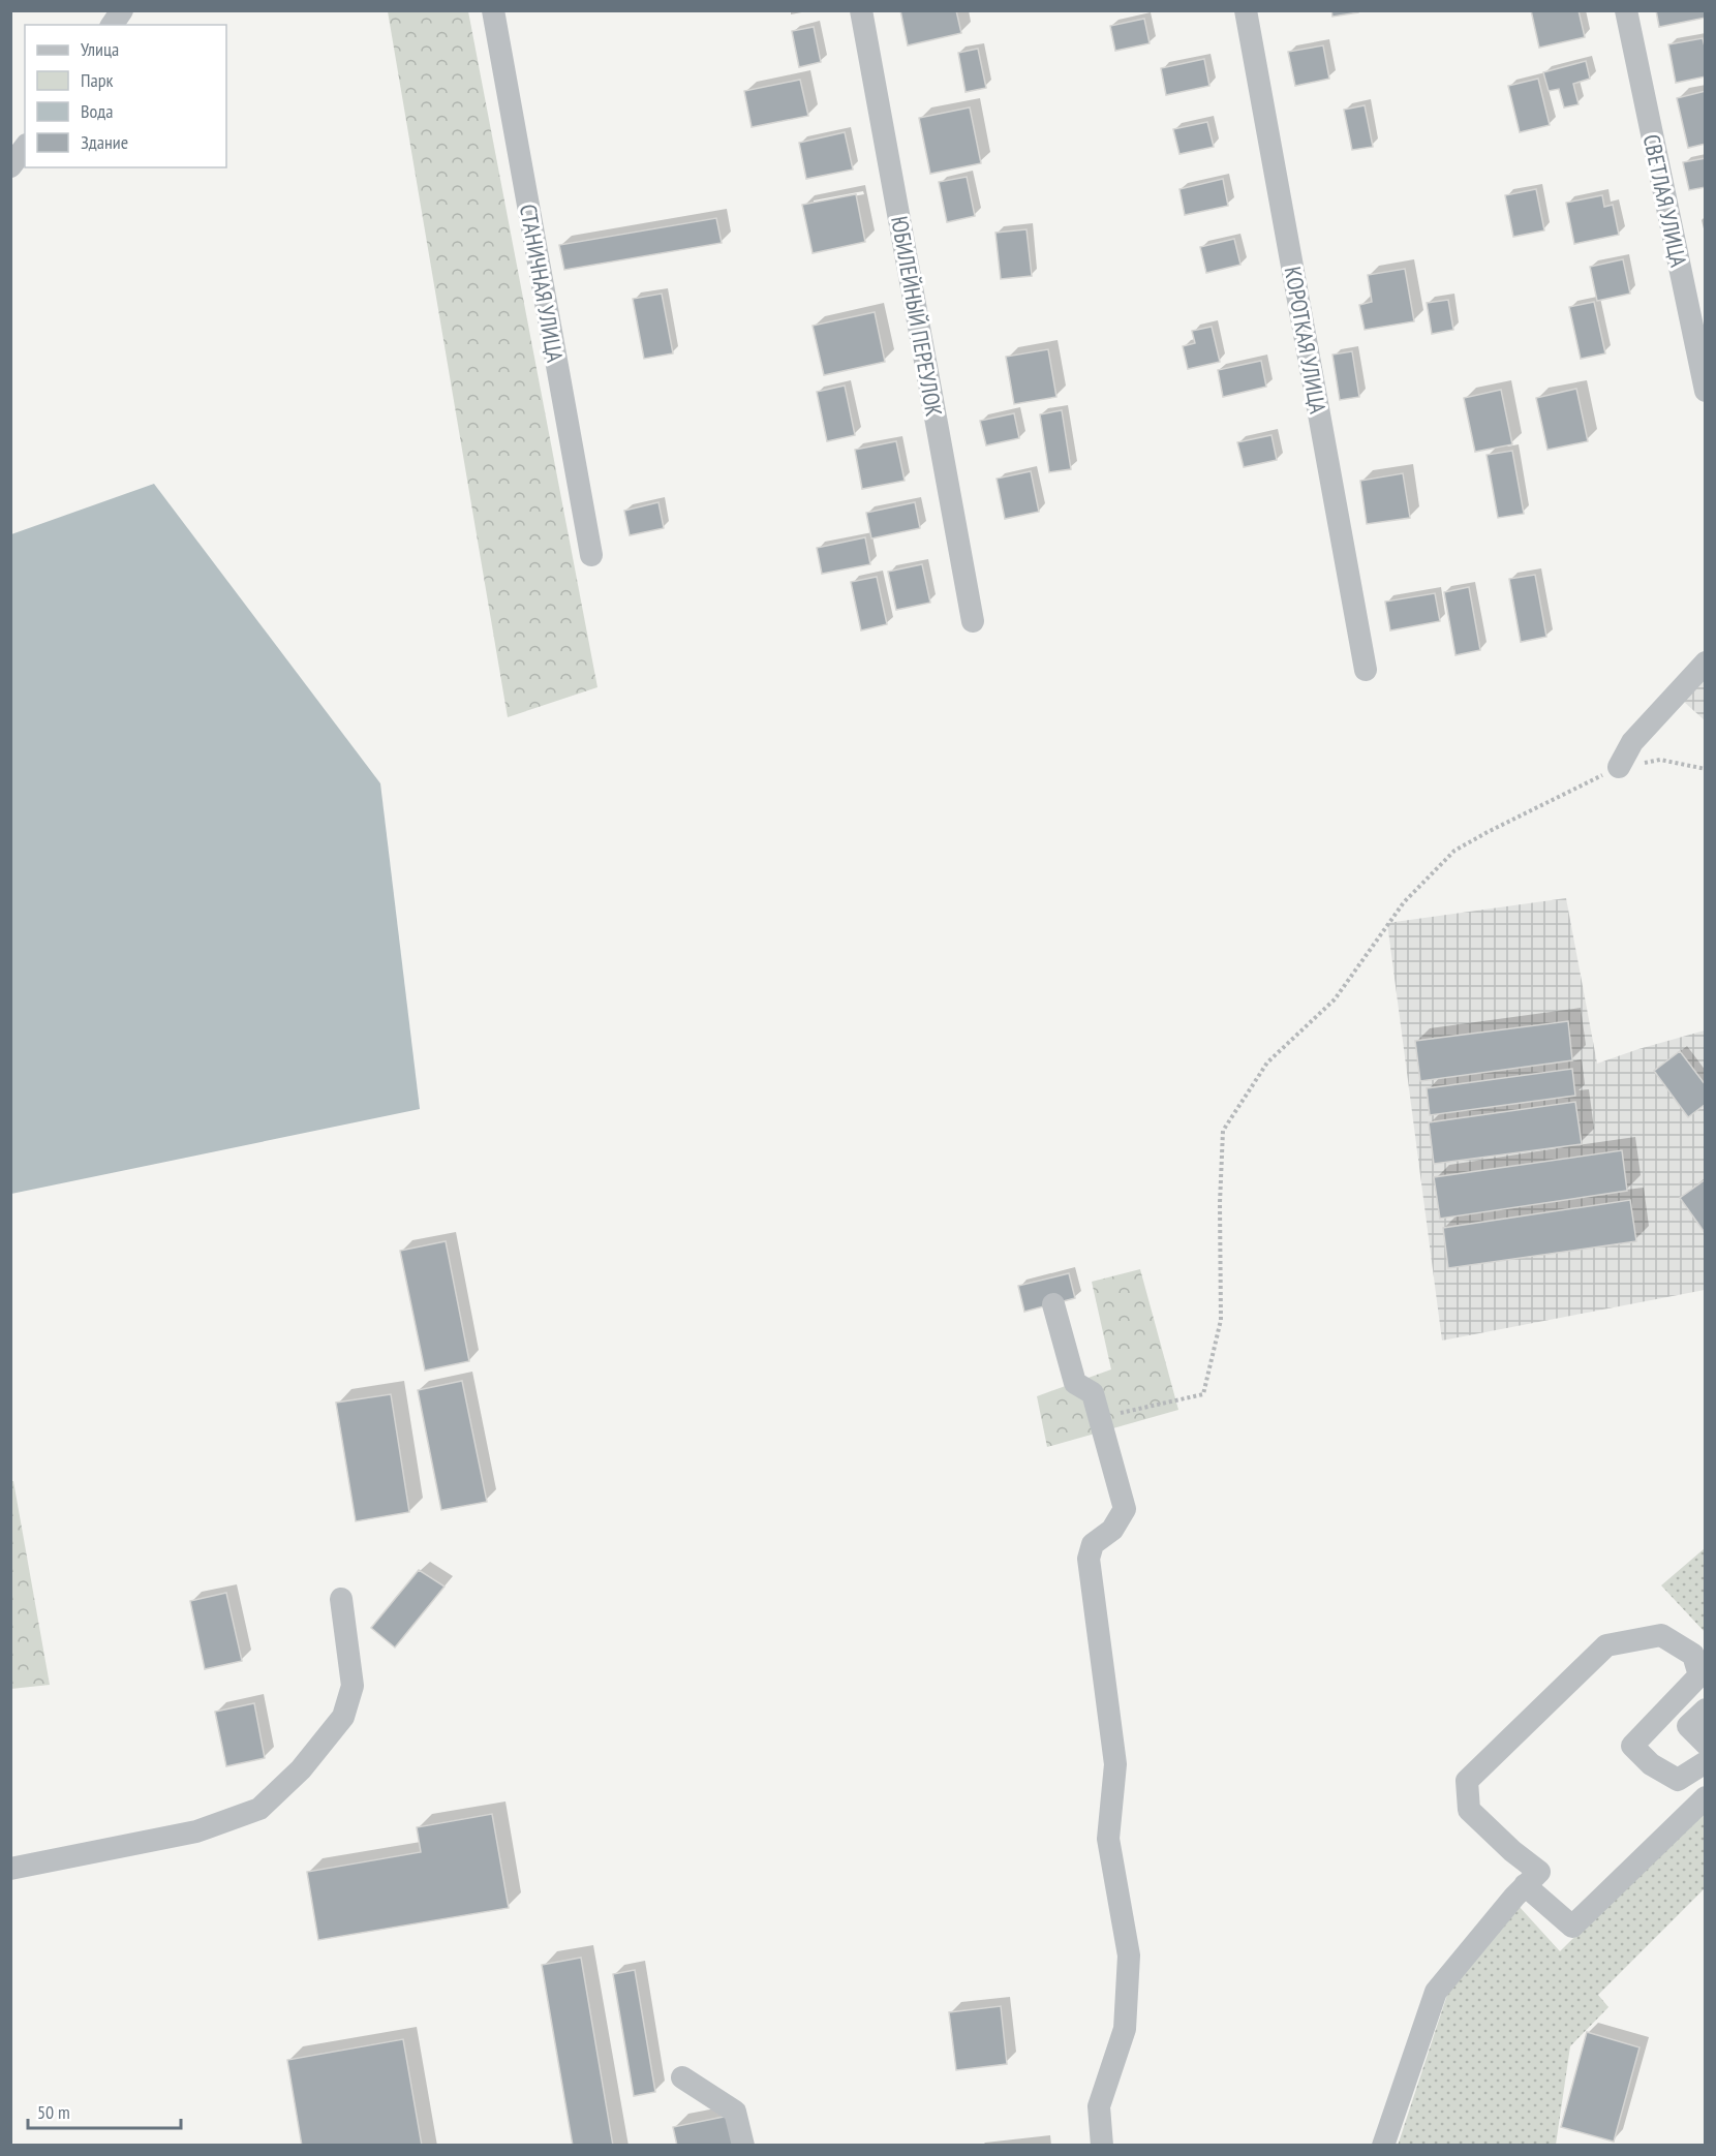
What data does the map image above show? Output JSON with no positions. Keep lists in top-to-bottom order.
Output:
{
  "streets": {
    "street": [
      "СВЕТЛАЯ УЛИЦА",
      "СТАНИЧНАЯ УЛИЦА",
      "ЮБИЛЕЙНЫЙ ПЕРЕУЛОК",
      "КОРОТКАЯ УЛИЦА"
    ]
  },
  "legend": [
    "Улица",
    "Парк",
    "Вода",
    "Здание"
  ],
  "scale_bar": "50 m"
}
